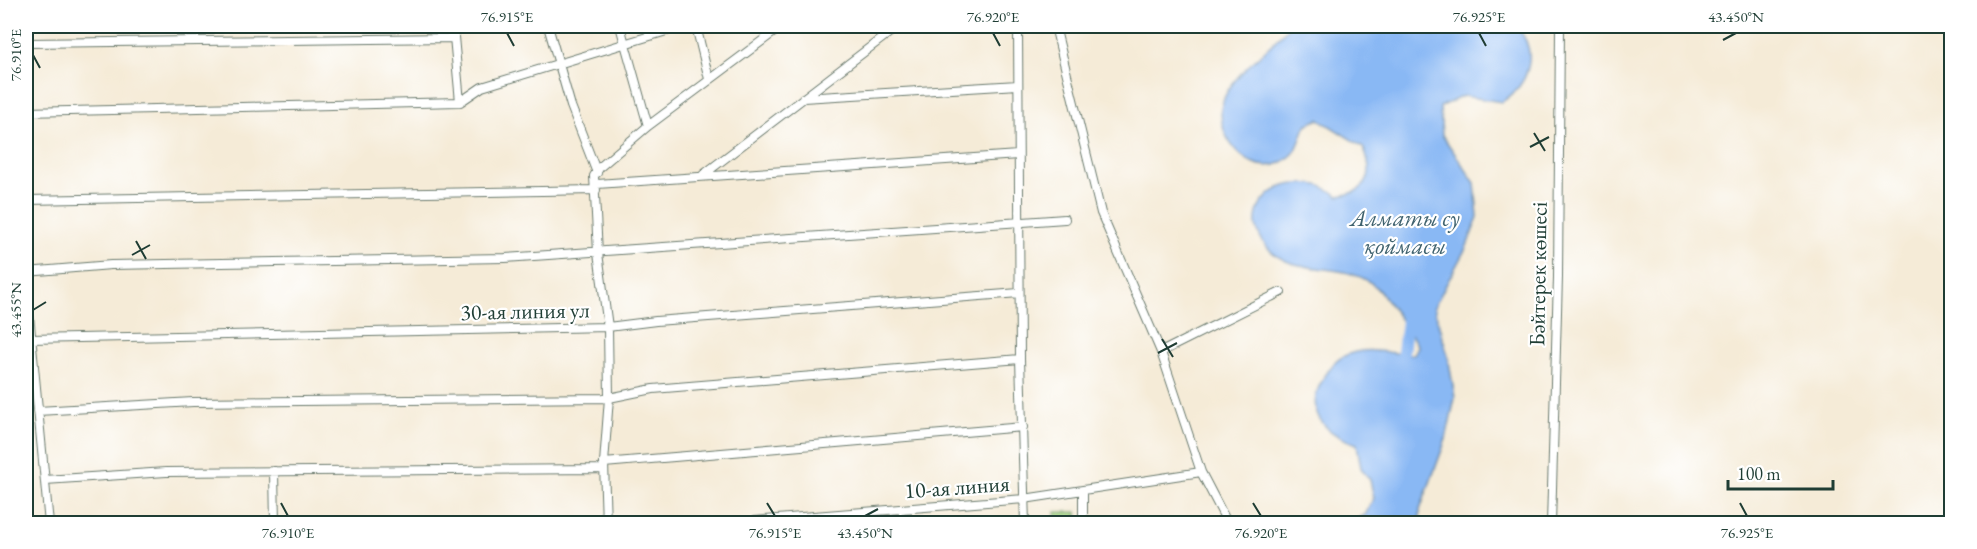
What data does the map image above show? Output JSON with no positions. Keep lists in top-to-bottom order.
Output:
{
  "streets": {
    "street": ["Бәйтерек көшесі", "30-ая линия ул", "10-ая линия"]
  },
  "water": ["Алматы су қоймасы"],
  "scale_bar": "100 m",
  "coordinates": [
    "76.915°E",
    "76.920°E",
    "76.925°E",
    "43.450°N",
    "76.910°E",
    "43.455°N"
  ]
}
